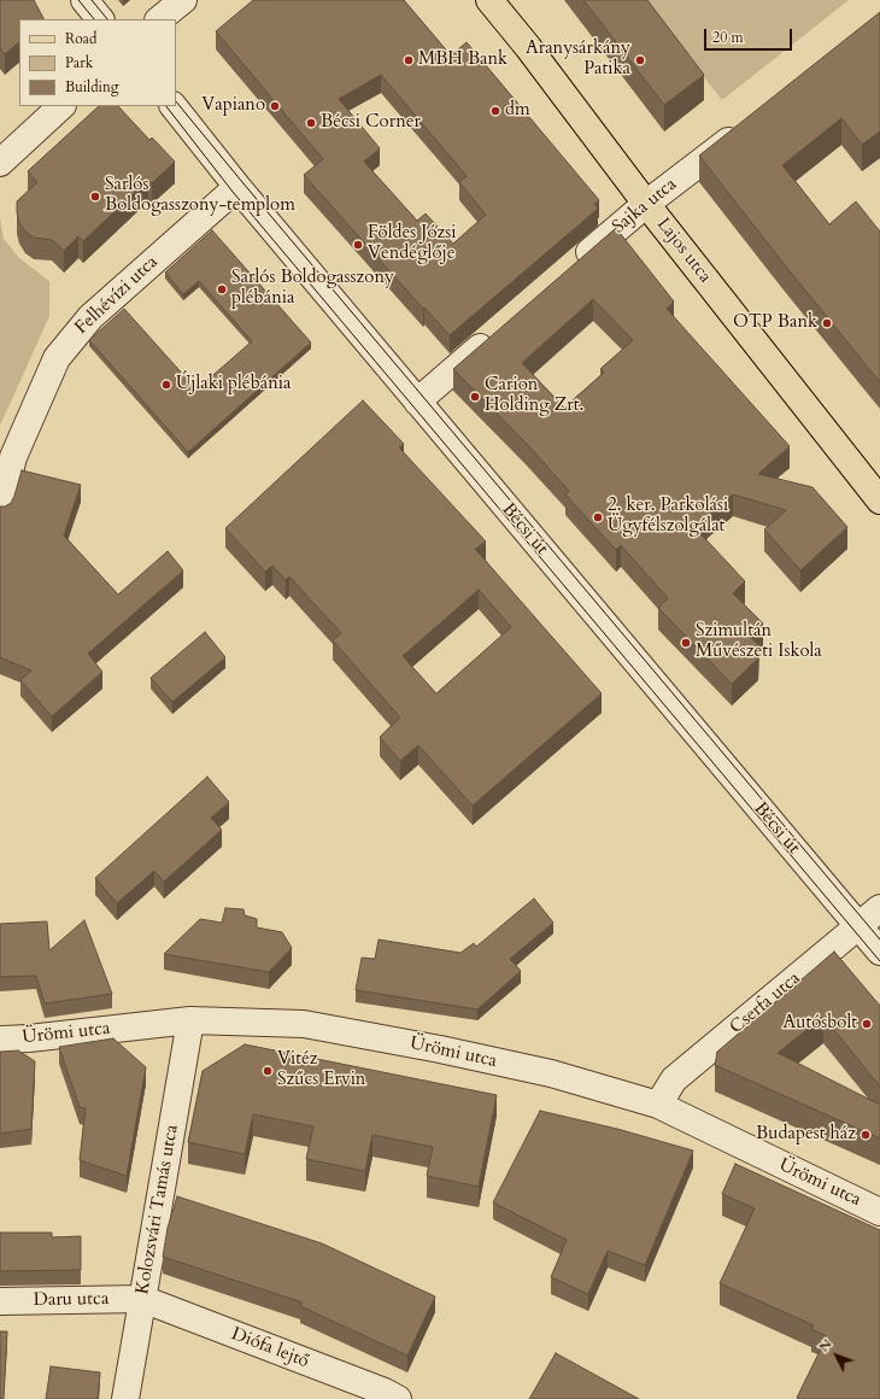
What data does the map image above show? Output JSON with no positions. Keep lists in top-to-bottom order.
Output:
{
  "streets": {
    "main road": ["Lajos utca"],
    "street": [
      "Sajka utca",
      "Felhévízi utca",
      "Bécsi út",
      "Cserfa utca",
      "Ürömi utca",
      "Kolozsvári Tamás utca",
      "Daru utca",
      "Diófa lejtő"
    ]
  },
  "crossings": [
    ["Sajka utca", "Lajos utca"],
    ["Felhévízi utca", "Bécsi út"],
    ["Bécsi út", "Cserfa utca"],
    ["Cserfa utca", "Ürömi utca"],
    ["Ürömi utca", "Kolozsvári Tamás utca"],
    ["Kolozsvári Tamás utca", "Daru utca"],
    ["Kolozsvári Tamás utca", "Diófa lejtő"],
    ["Daru utca", "Diófa lejtő"]
  ],
  "places": [
    "MBH Bank",
    "Aranysárkány Patika",
    "Vapiano",
    "dm",
    "Bécsi Corner",
    "Sarlós Boldogasszony-templom",
    "Földes Józsi Vendéglője",
    "Sarlós Boldogasszony plébánia",
    "OTP Bank",
    "Újlaki plébánia",
    "Carion Holding Zrt.",
    "2. ker. Parkolási Ügyfélszolgálat",
    "Szimultán Művészeti Iskola",
    "Autósbolt",
    "Vitéz Szűcs Ervin",
    "Budapest ház"
  ],
  "legend": ["Road", "Park", "Building"],
  "scale_bar": "20 m",
  "north": "top left"
}
